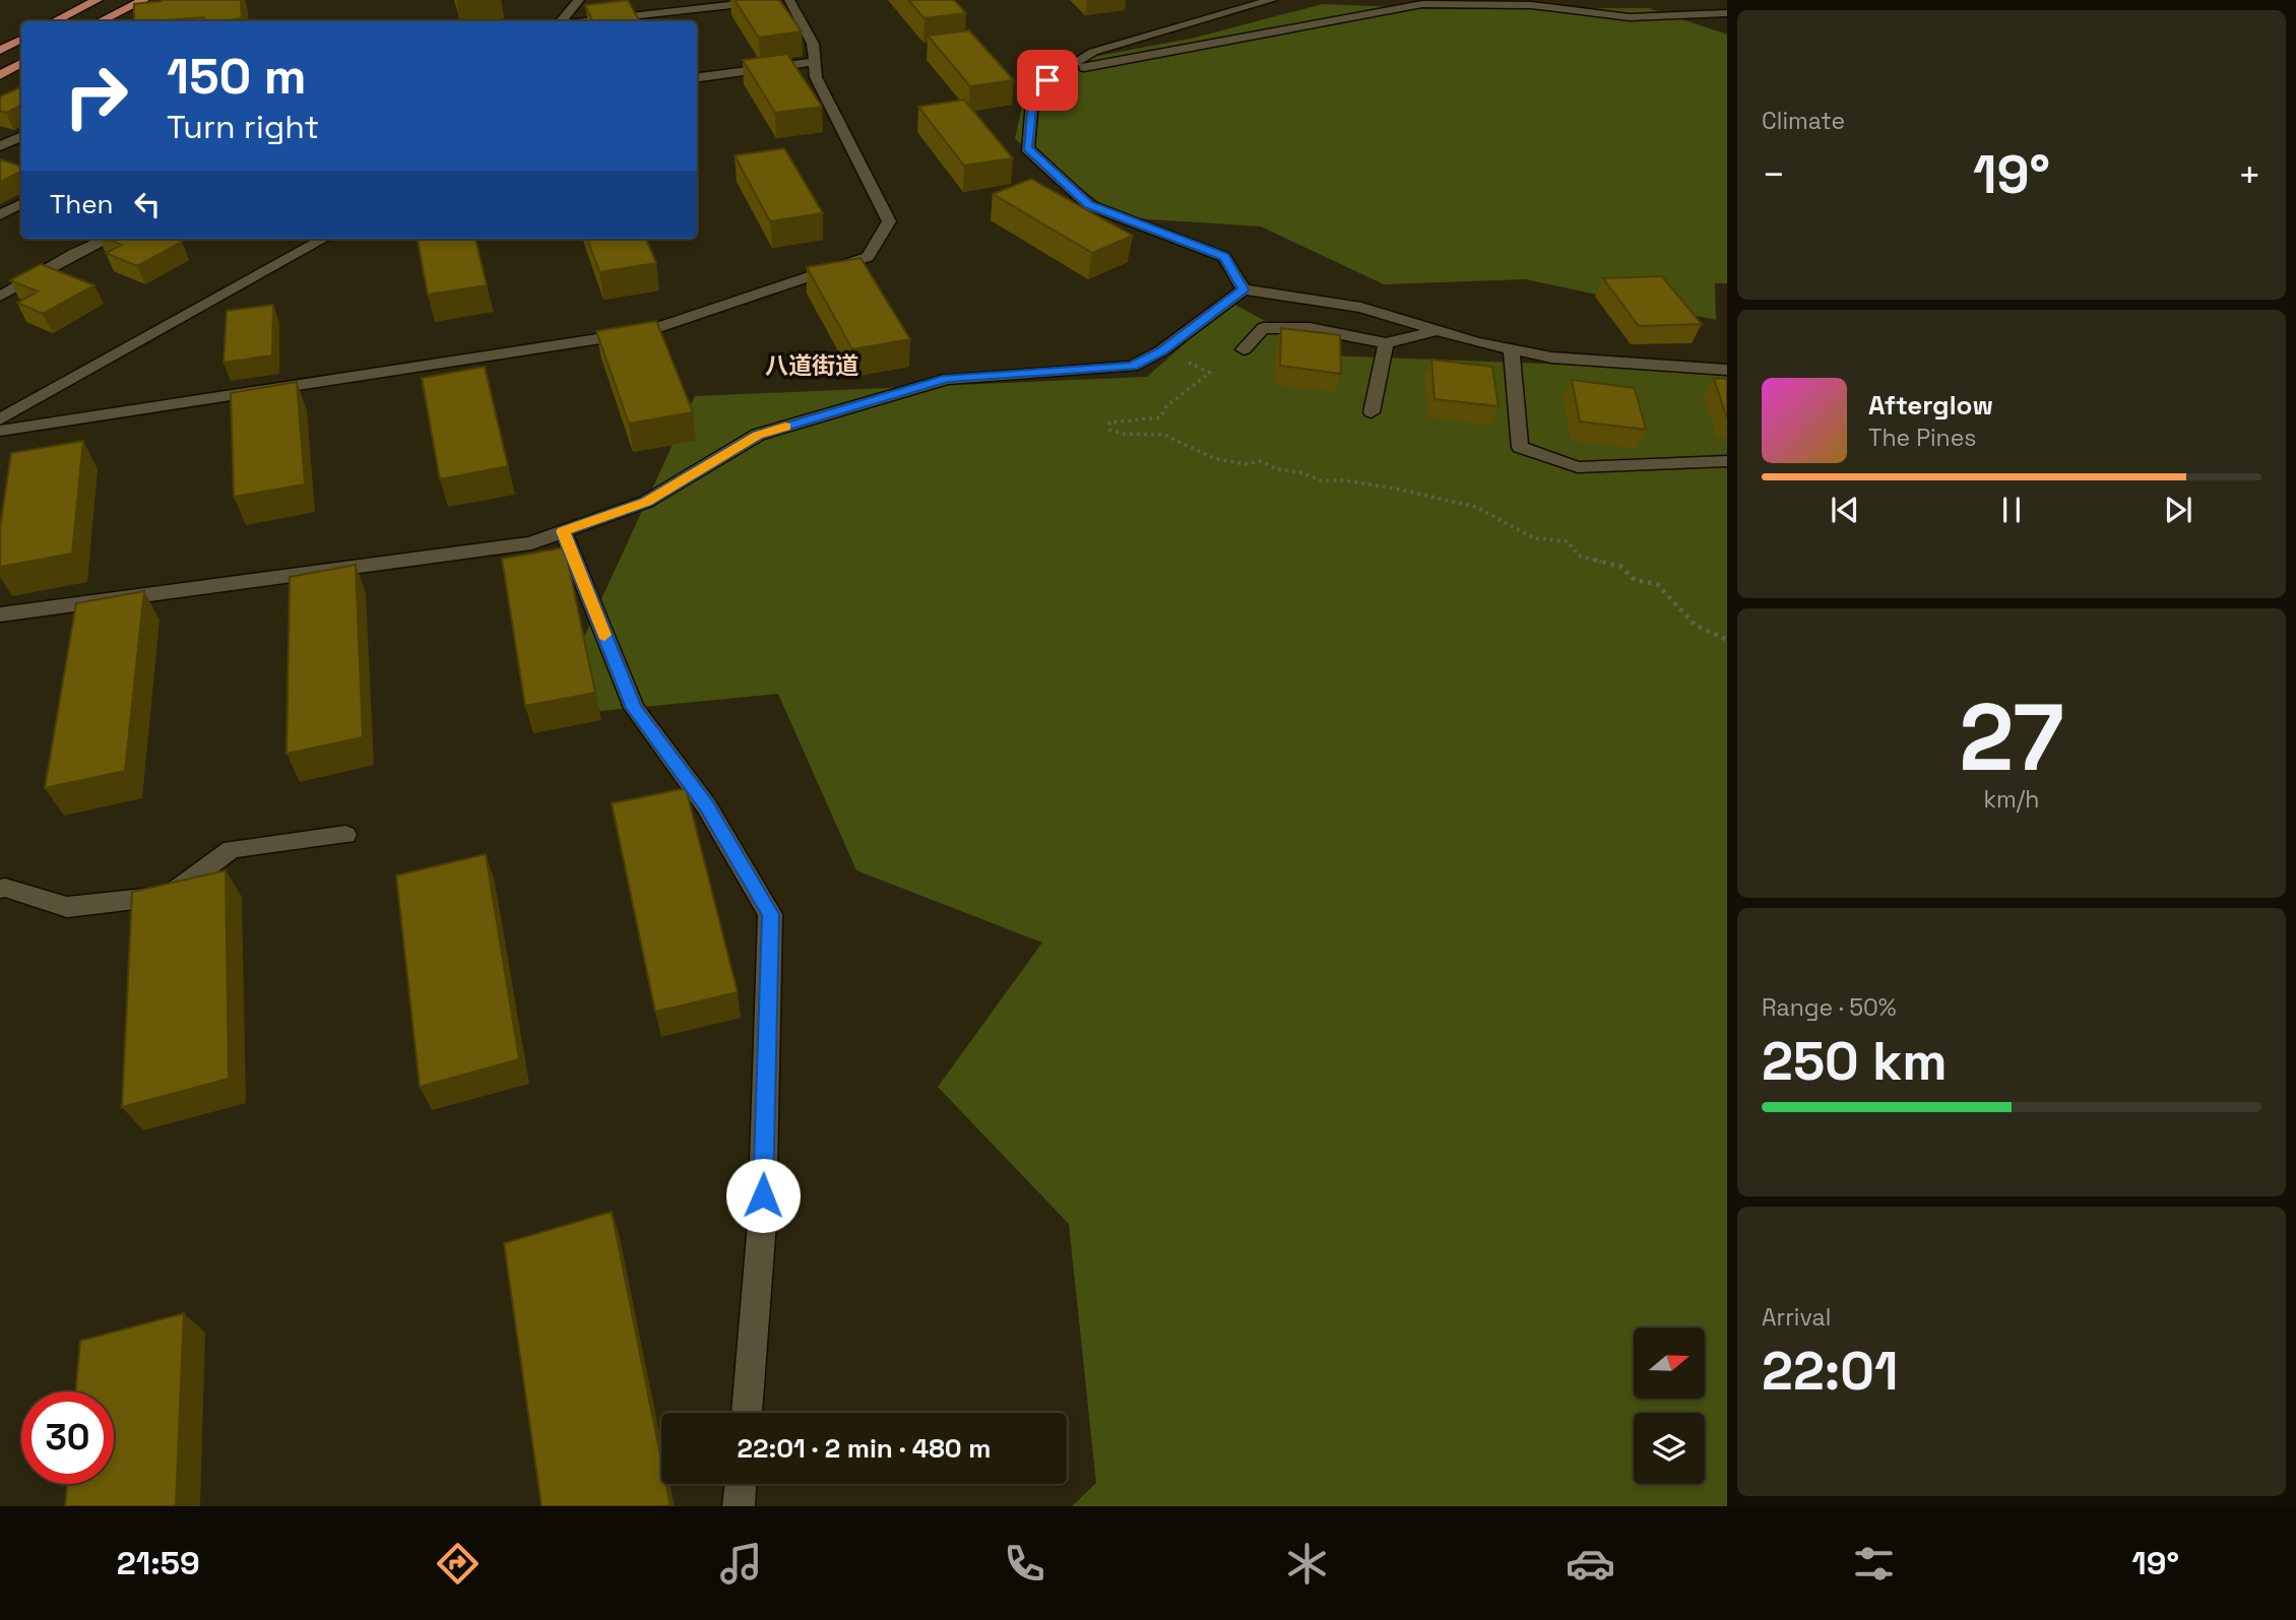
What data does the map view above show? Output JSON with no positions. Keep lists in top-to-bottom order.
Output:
{
  "districts": ["八道街道"],
  "north": "right",
  "page": {
    "tile": [
      "Climate",
      ["27", "km/h"],
      ["Range · 50%", "250 km"],
      ["Arrival", "22:01"]
    ],
    "turn": ["150 m", "Turn right"],
    "heat": ["−", "19°", "+"],
    "then": "Then",
    "song": ["Afterglow", "The Pines"],
    "limit": "30",
    "trip": "22:01 · 2 min · 480 m",
    "tabs": ["21:59", "19°"]
  }
}
